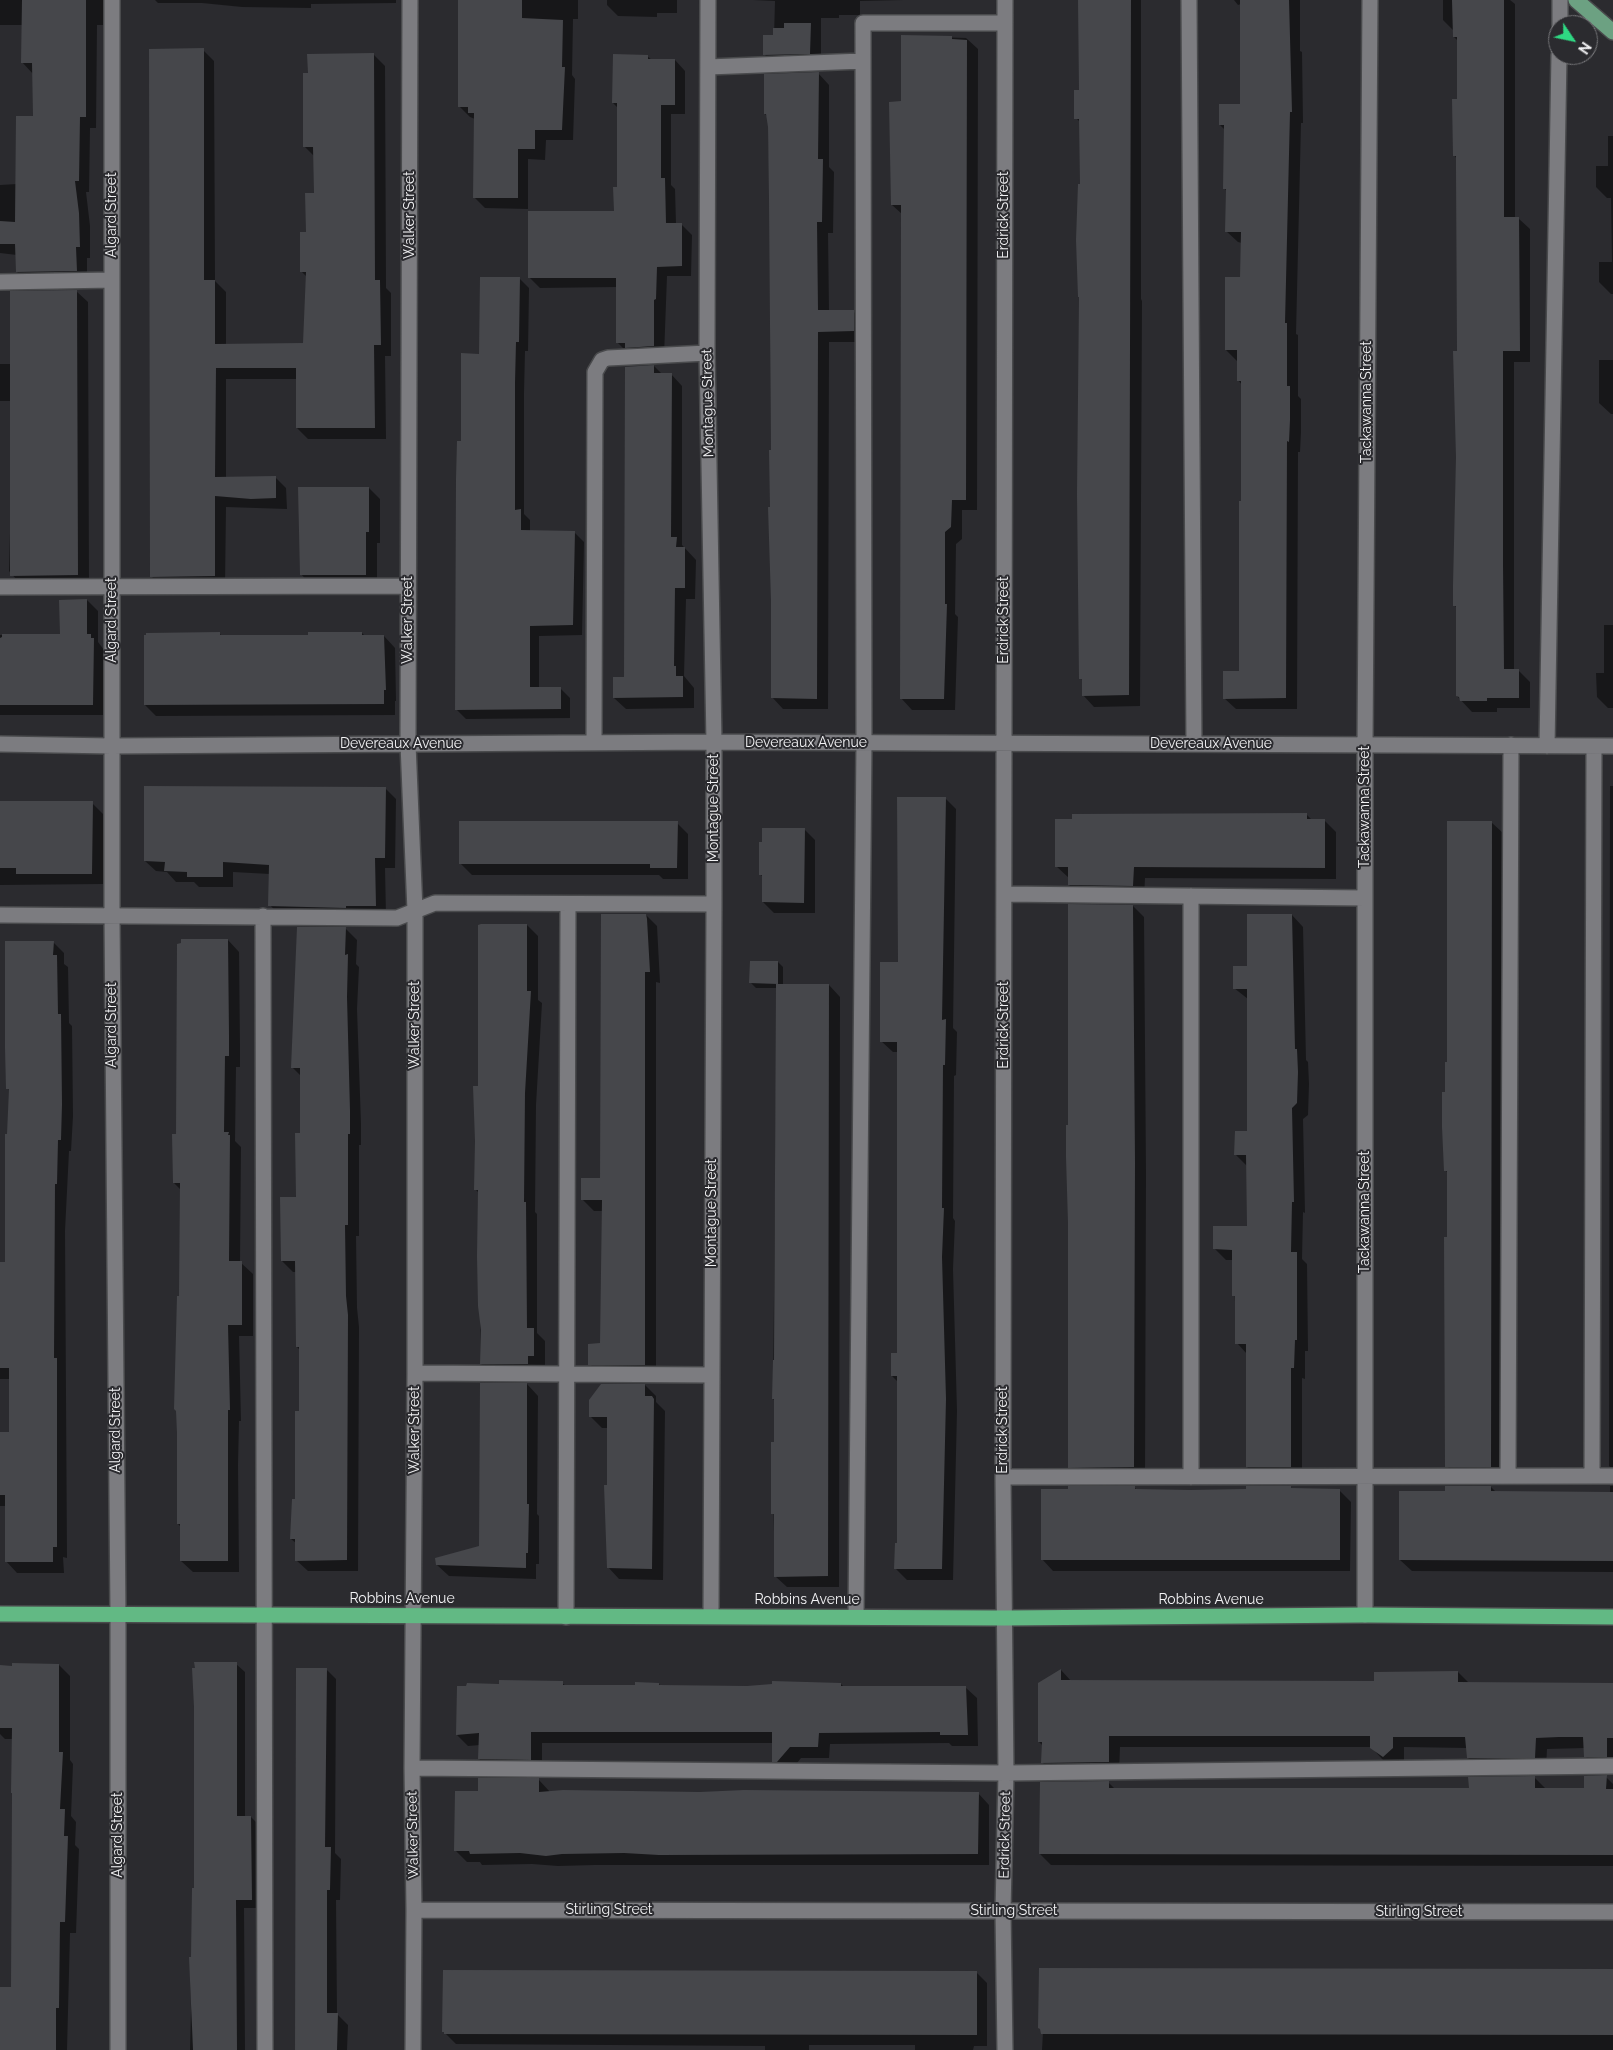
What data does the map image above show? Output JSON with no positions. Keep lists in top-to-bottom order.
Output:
{
  "streets": {
    "highway": ["Robbins Avenue"],
    "street": [
      "Algard Street",
      "Walker Street",
      "Erdrick Street",
      "Tackawanna Street",
      "Montague Street",
      "Devereaux Avenue",
      "Stirling Street"
    ]
  },
  "crossings": [
    ["Algard Street", "Devereaux Avenue"],
    ["Algard Street", "Robbins Avenue"],
    ["Walker Street", "Devereaux Avenue"],
    ["Walker Street", "Robbins Avenue"],
    ["Walker Street", "Stirling Street"],
    ["Erdrick Street", "Devereaux Avenue"],
    ["Erdrick Street", "Robbins Avenue"],
    ["Erdrick Street", "Stirling Street"],
    ["Tackawanna Street", "Devereaux Avenue"],
    ["Tackawanna Street", "Robbins Avenue"],
    ["Montague Street", "Devereaux Avenue"],
    ["Montague Street", "Robbins Avenue"]
  ],
  "north": "bottom right"
}
